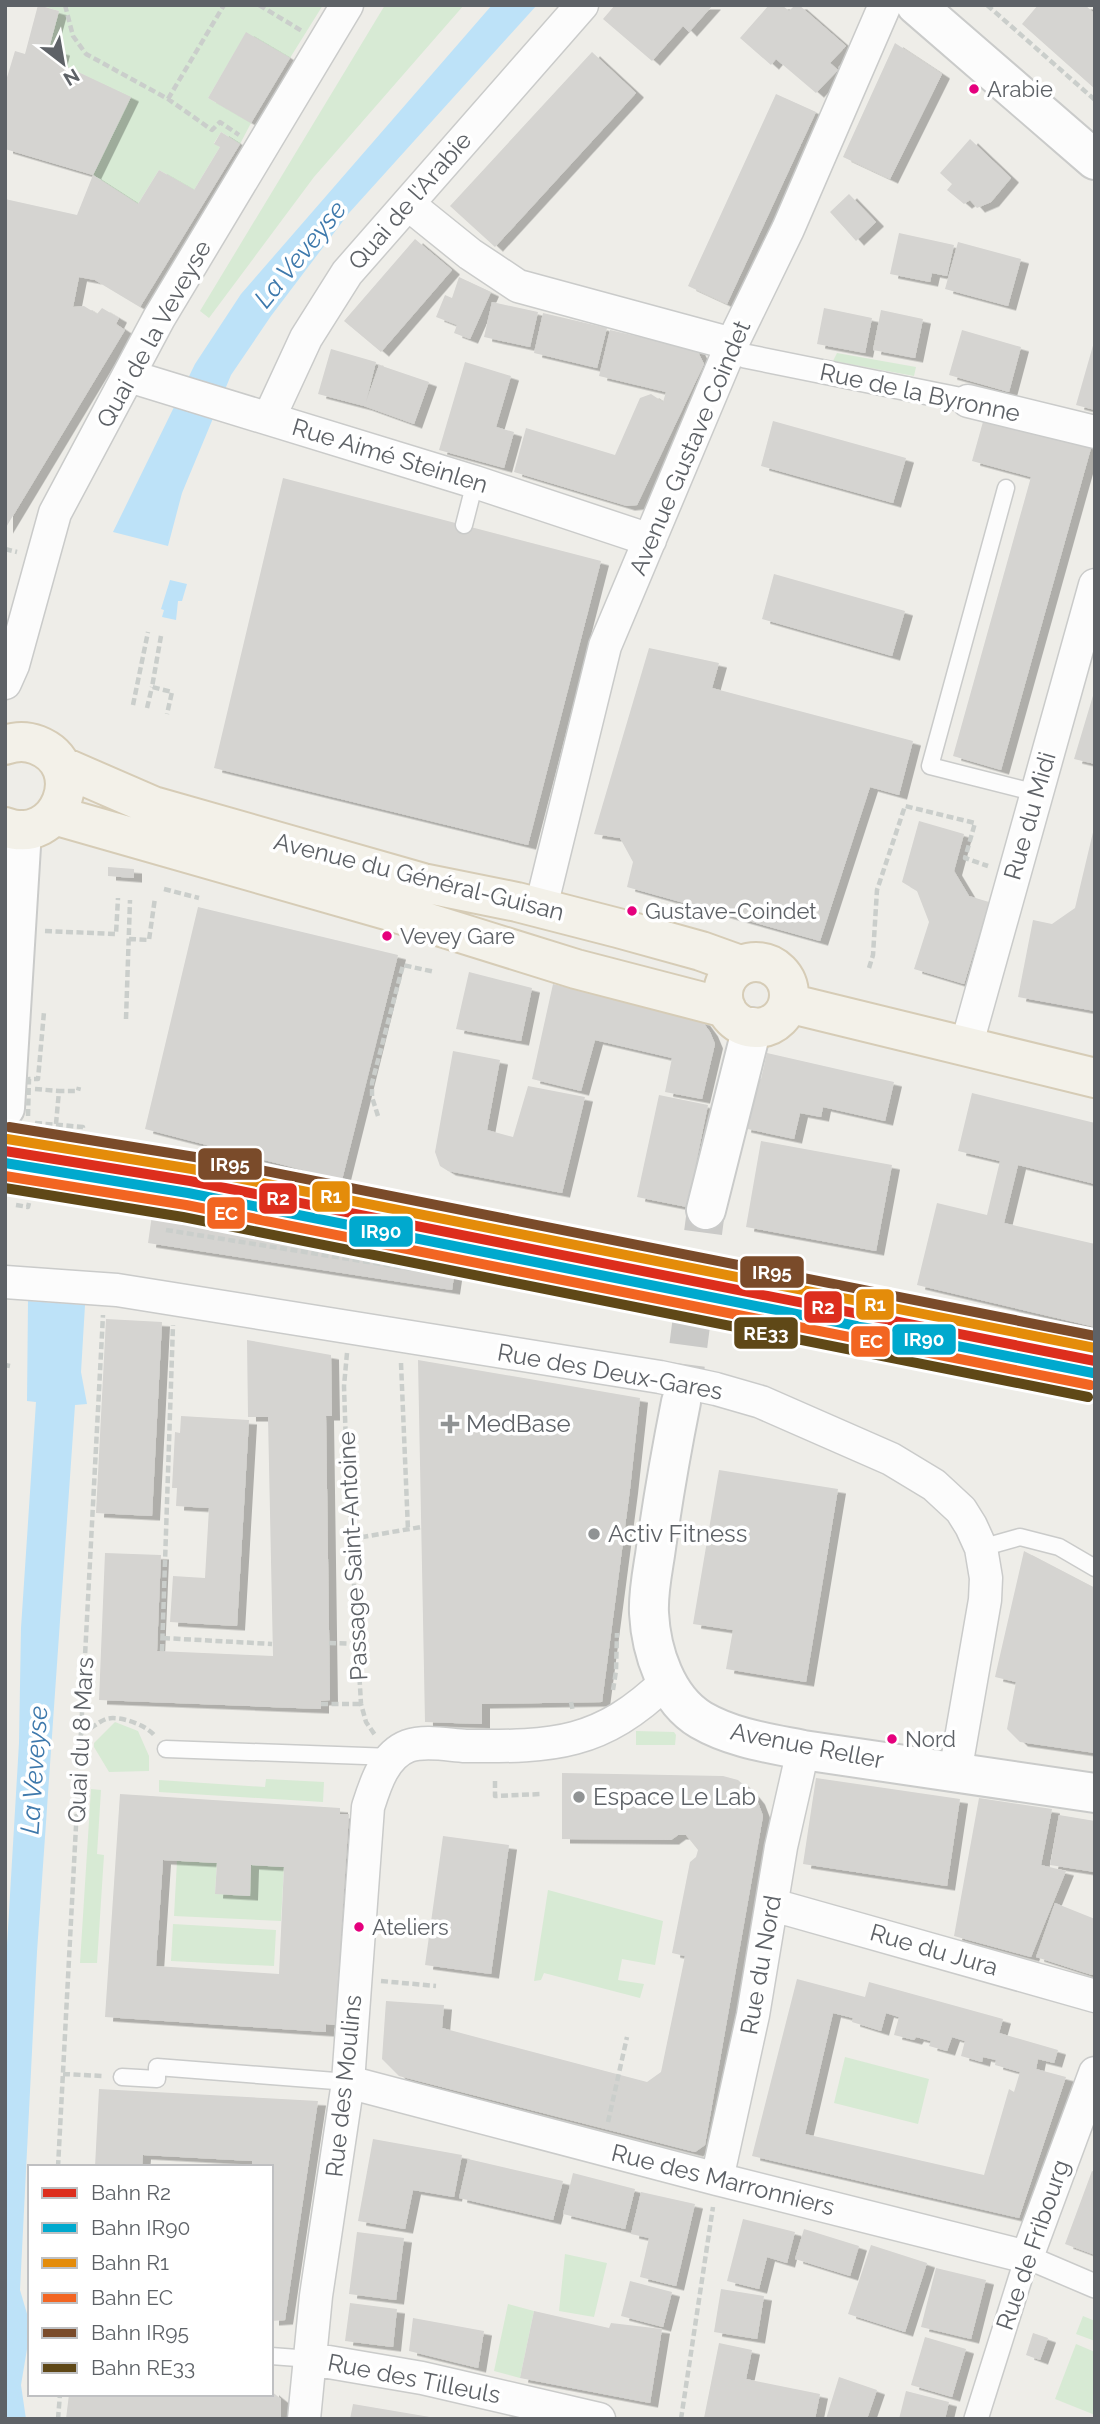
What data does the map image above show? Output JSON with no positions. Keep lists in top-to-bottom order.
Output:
{
  "streets": {
    "main road": ["Avenue du Général-Guisan"],
    "street": [
      "Quai de l'Arabie",
      "Quai de la Veveyse",
      "Rue de la Byronne",
      "Avenue Gustave Coindet",
      "Rue Aimé Steinlen",
      "Rue du Midi",
      "Rue des Deux-Gares",
      "Avenue Reller",
      "Rue du Jura",
      "Rue du Nord",
      "Rue des Moulins",
      "Rue des Marronniers",
      "Rue de Fribourg",
      "Rue des Tilleuls"
    ],
    "path": ["Passage Saint-Antoine", "Quai du 8 Mars"]
  },
  "crossings": [
    ["Quai de l'Arabie", "Rue de la Byronne"],
    ["Quai de l'Arabie", "Rue Aimé Steinlen"],
    ["Quai de la Veveyse", "Rue Aimé Steinlen"],
    ["Rue de la Byronne", "Avenue Gustave Coindet"],
    ["Avenue Gustave Coindet", "Rue Aimé Steinlen"],
    ["Avenue Gustave Coindet", "Avenue du Général-Guisan"],
    ["Rue des Deux-Gares", "Avenue Reller"],
    ["Passage Saint-Antoine", "Rue des Moulins"],
    ["Avenue Reller", "Rue du Nord"],
    ["Rue du Jura", "Rue du Nord"],
    ["Rue du Nord", "Rue des Marronniers"],
    ["Rue des Moulins", "Rue des Marronniers"],
    ["Rue des Moulins", "Rue des Tilleuls"],
    ["Rue des Marronniers", "Rue de Fribourg"]
  ],
  "water": ["La Veveyse"],
  "places": {
    "other": [
      "Arabie",
      "Gustave-Coindet",
      "Vevey Gare",
      "Activ Fitness",
      "Nord",
      "Espace Le Lab",
      "Ateliers"
    ],
    "health": ["MedBase"]
  },
  "lines": [
    "rail line IR95",
    "rail line R1",
    "rail line R2",
    "rail line IR90",
    "rail line EC",
    "rail line RE33"
  ],
  "legend": [
    "Bahn R2",
    "Bahn IR90",
    "Bahn R1",
    "Bahn EC",
    "Bahn IR95",
    "Bahn RE33"
  ],
  "north": "bottom right"
}
